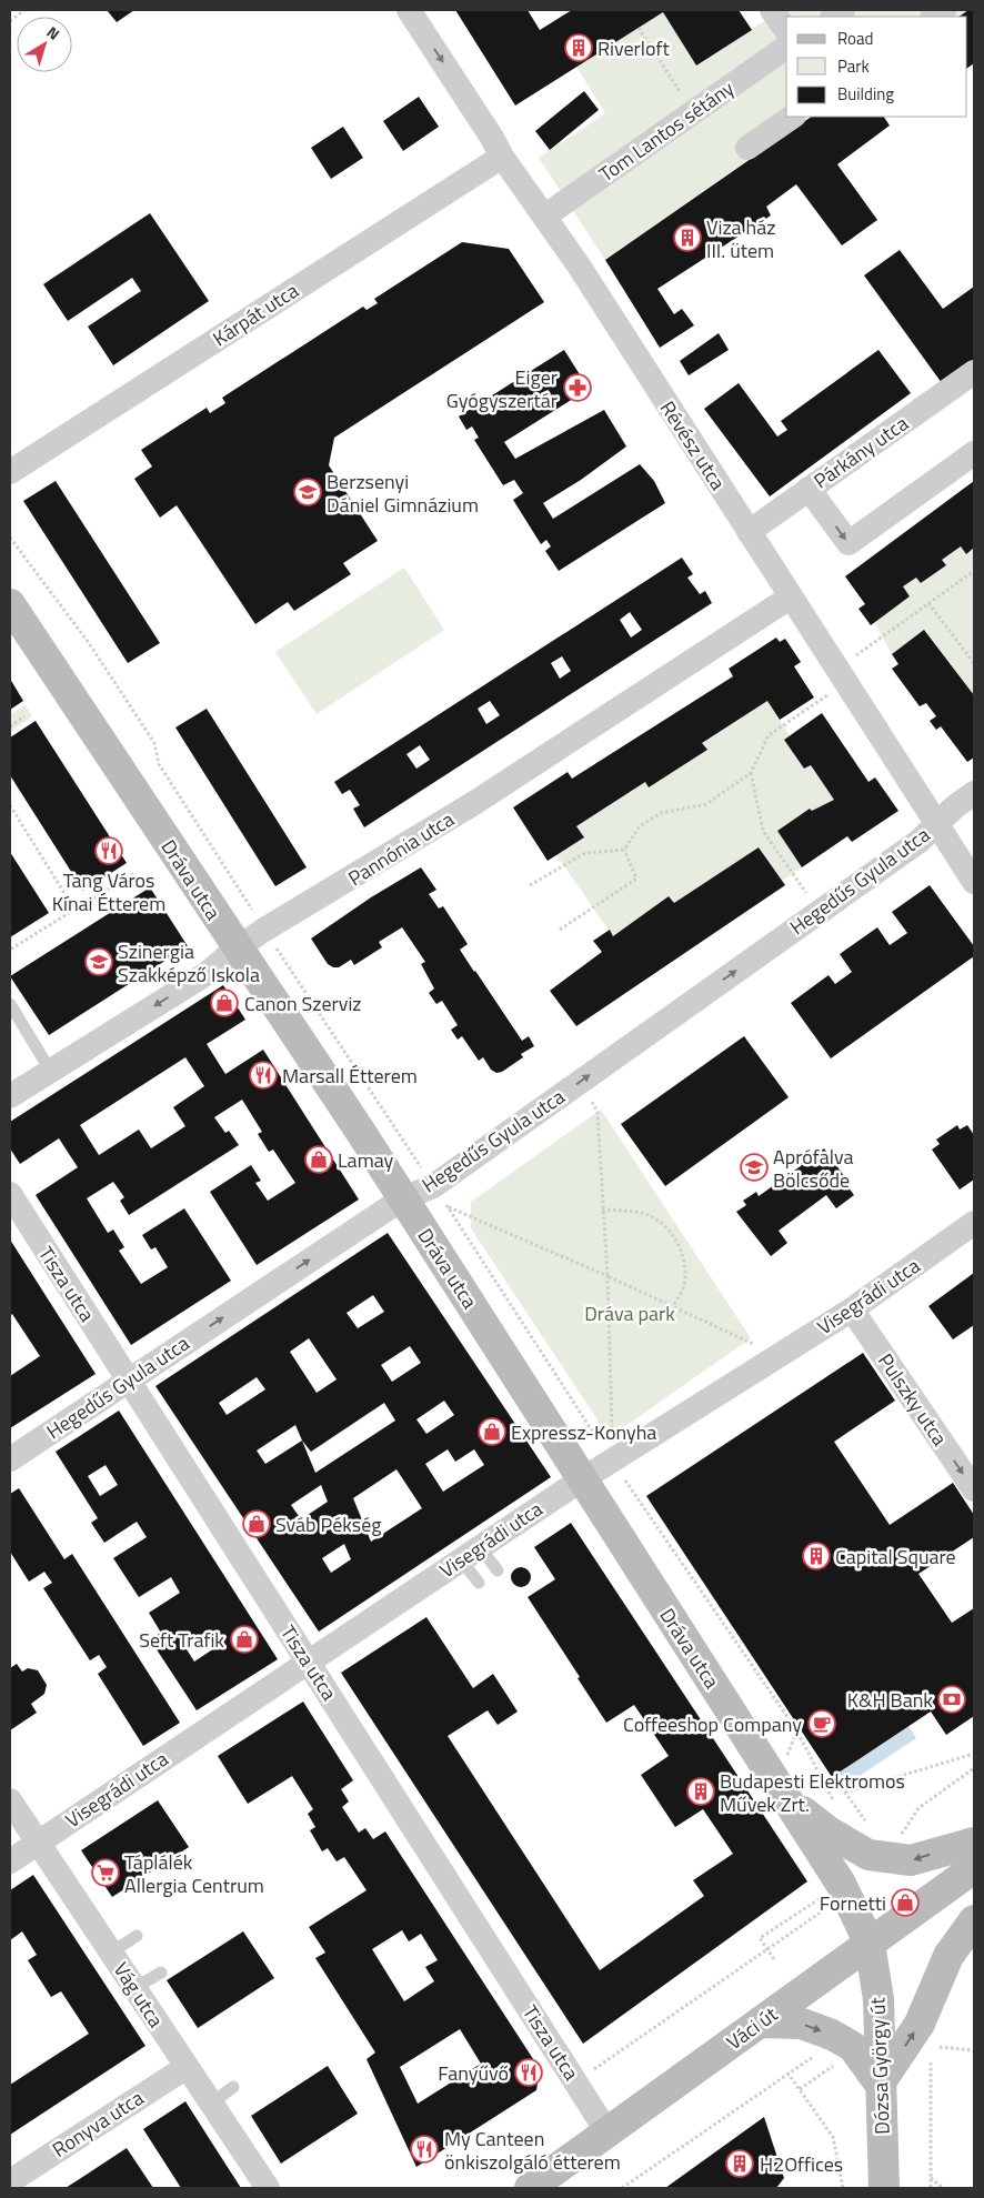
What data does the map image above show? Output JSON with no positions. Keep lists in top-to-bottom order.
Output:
{
  "streets": {
    "main road": ["Dráva utca", "Váci út", "Dózsa György út"],
    "street": [
      "Tom Lantos sétány",
      "Kárpát utca",
      "Révész utca",
      "Párkány utca",
      "Pannónia utca",
      "Hegedűs Gyula utca",
      "Tisza utca",
      "Visegrádi utca",
      "Pulszky utca",
      "Vág utca",
      "Ronyva utca"
    ]
  },
  "crossings": [
    ["Tom Lantos sétány", "Révész utca"],
    ["Kárpát utca", "Révész utca"],
    ["Révész utca", "Párkány utca"],
    ["Révész utca", "Pannónia utca"],
    ["Révész utca", "Hegedűs Gyula utca"],
    ["Pannónia utca", "Dráva utca"],
    ["Dráva utca", "Hegedűs Gyula utca"],
    ["Dráva utca", "Visegrádi utca"],
    ["Dráva utca", "Váci út"],
    ["Dráva utca", "Dózsa György út"],
    ["Hegedűs Gyula utca", "Tisza utca"],
    ["Tisza utca", "Visegrádi utca"],
    ["Tisza utca", "Váci út"],
    ["Visegrádi utca", "Pulszky utca"],
    ["Visegrádi utca", "Vág utca"],
    ["Vág utca", "Ronyva utca"],
    ["Váci út", "Dózsa György út"]
  ],
  "one_way": ["Hegedűs Gyula utca", "Pulszky utca"],
  "parks": ["Dráva park"],
  "places": {
    "building": [
      "Riverloft",
      "Viza ház III. ütem",
      "Capital Square",
      "Budapesti Elektromos Művek Zrt.",
      "H2Offices"
    ],
    "pharmacy": ["Eiger Gyógyszertár"],
    "school or university": ["Berzsenyi Dániel Gimnázium", "Szinergia Szakképző Iskola", "Aprófalva Bölcsőde"],
    "restaurant": [
      "Tang Város Kínai Étterem",
      "Marsall Étterem",
      "Fanyűvő",
      "My Canteen önkiszolgáló étterem"
    ],
    "shop": [
      "Canon Szerviz",
      "Lamay",
      "Expressz-Konyha",
      "Sváb Pékség",
      "Seft Trafik",
      "Fornetti"
    ],
    "bank": ["K&H Bank"],
    "cafe": ["Coffeeshop Company"],
    "supermarket": ["Táplálék Allergia Centrum"]
  },
  "legend": ["Road", "Park", "Building"],
  "north": "top right"
}
